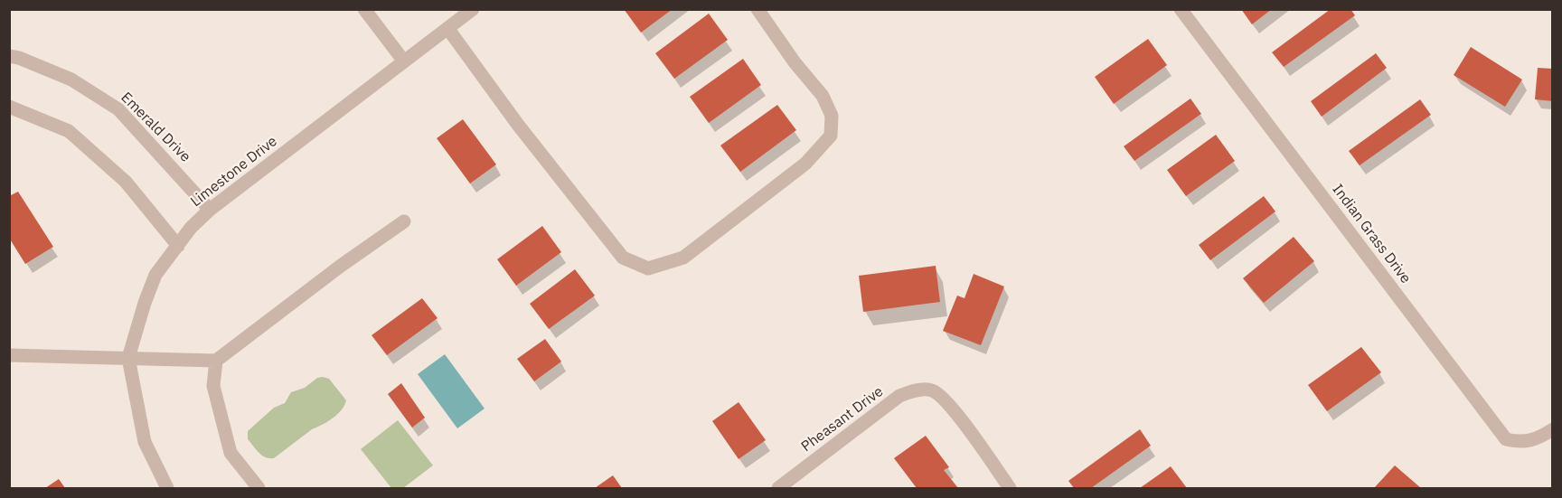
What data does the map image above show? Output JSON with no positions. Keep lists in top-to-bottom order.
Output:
{
  "streets": {
    "street": [
      "Emerald Drive",
      "Limestone Drive",
      "Indian Grass Drive",
      "Pheasant Drive"
    ]
  },
  "crossings": [
    ["Emerald Drive", "Limestone Drive"]
  ]
}
